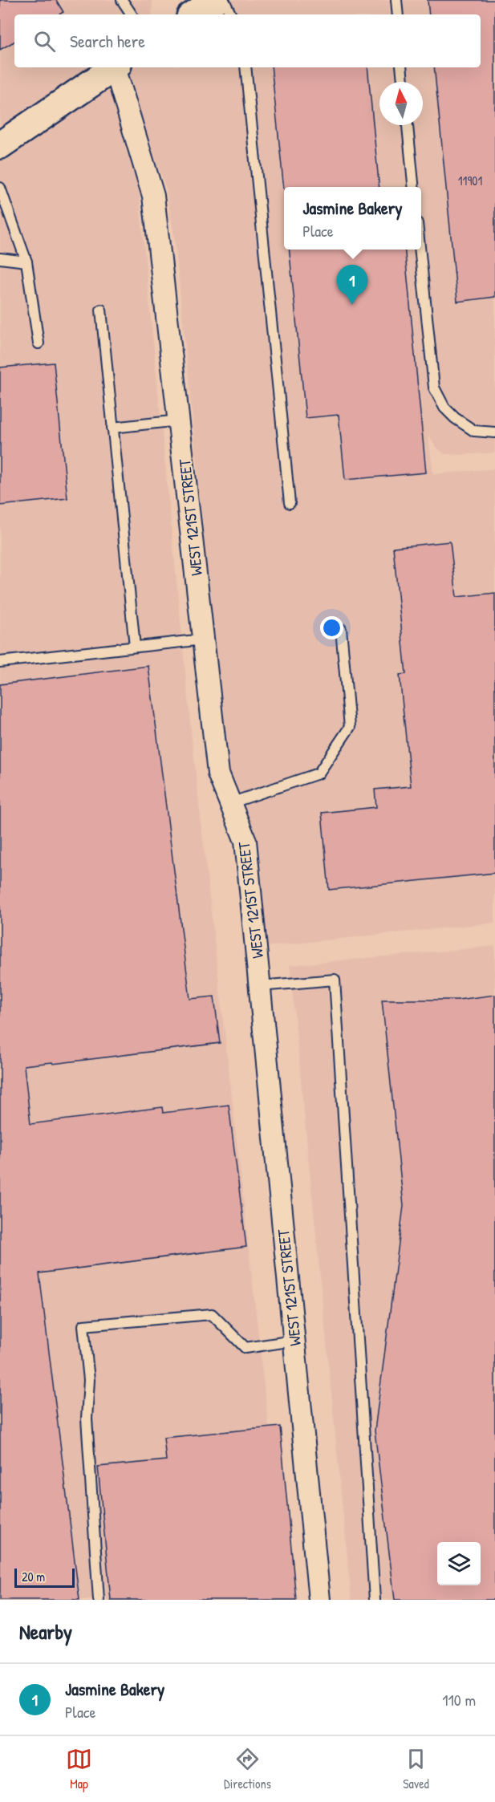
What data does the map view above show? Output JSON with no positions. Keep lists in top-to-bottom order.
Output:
{
  "streets": {
    "street": ["WEST 121ST STREET"]
  },
  "house_numbers": ["11901"],
  "scale_bar": "20 m",
  "north": "top",
  "page": {
    "search": "Search here",
    "popup": ["Jasmine Bakery", "Place"],
    "pins": "1",
    "scale": "20 m",
    "heading": "Nearby",
    "list": [
      {
        "mark": "1",
        "name": "Jasmine Bakery",
        "note": "Place",
        "value": "110 m"
      }
    ],
    "nav": ["Map", "Directions", "Saved"]
  }
}
